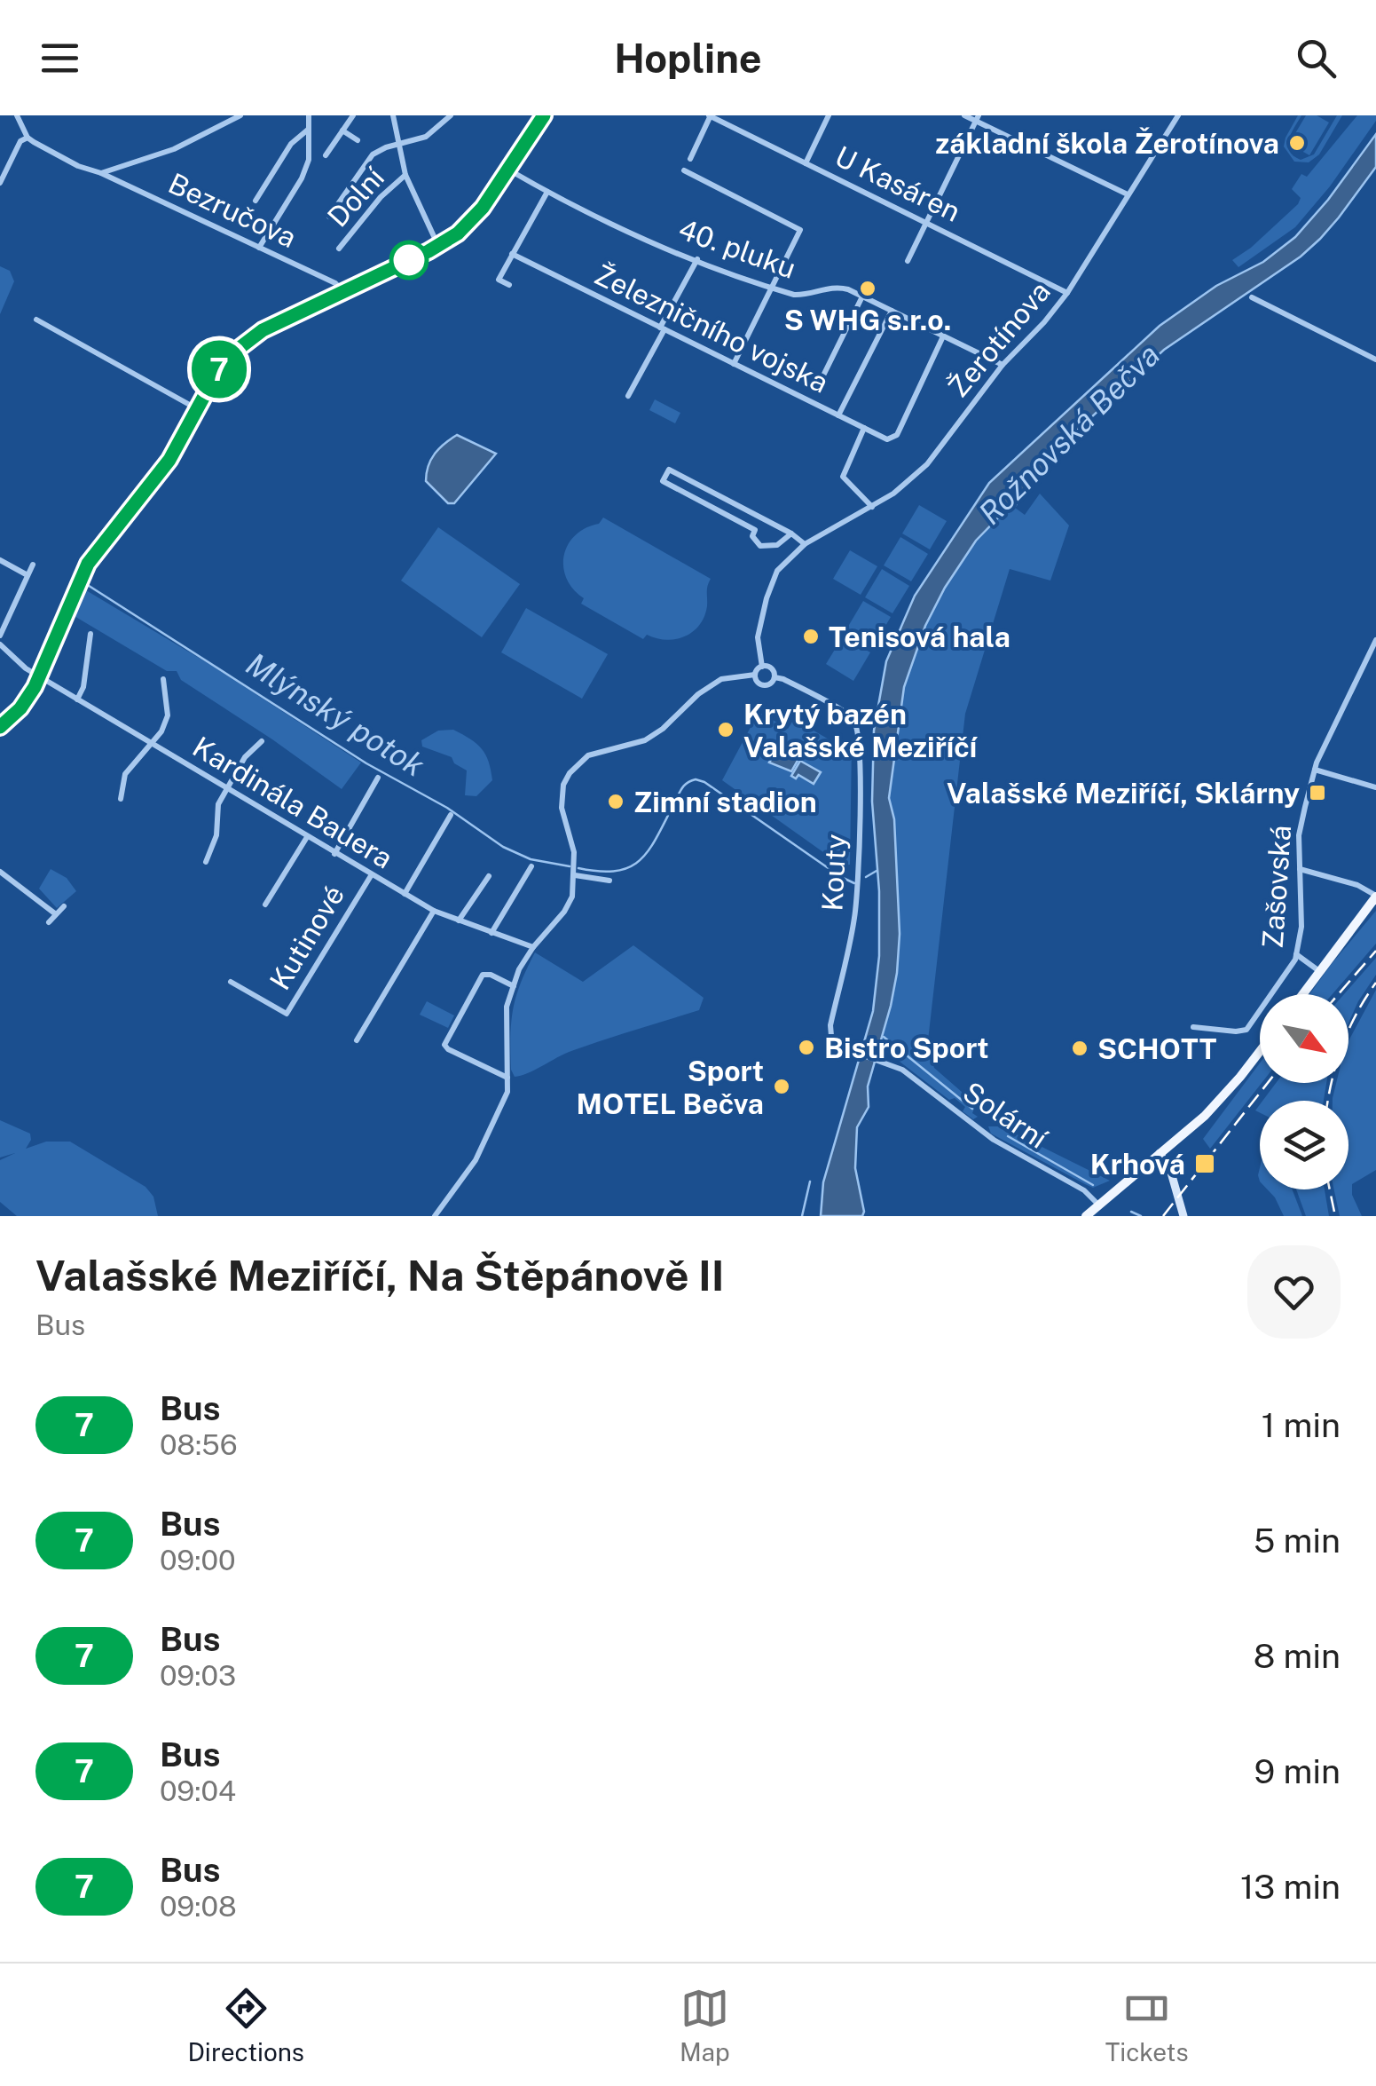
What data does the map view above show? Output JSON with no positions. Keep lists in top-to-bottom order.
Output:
{
  "streets": {
    "street": [
      "U Kasáren",
      "Dolní",
      "Bezručova",
      "40. pluku",
      "Železničního vojska",
      "Žerotínova",
      "Kardinála Bauera",
      "Kouty",
      "Zašovská",
      "Kutinové",
      "Solární"
    ]
  },
  "crossings": [
    ["U Kasáren", "Žerotínova"],
    ["40. pluku", "Železničního vojska"],
    ["40. pluku", "Žerotínova"],
    ["Žerotínova", "Kouty"],
    ["Kardinála Bauera", "Kouty"],
    ["Kardinála Bauera", "Kutinové"],
    ["Kouty", "Solární"]
  ],
  "water": ["Rožnovská Bečva", "Mlýnský potok"],
  "places": {
    "other": [
      "základní škola Žerotínova",
      "S WHG s.r.o.",
      "Tenisová hala",
      "Krytý bazén Valašské Meziříčí",
      "Zimní stadion",
      "Bistro Sport",
      "SCHOTT",
      "Sport MOTEL Bečva"
    ],
    "transit": ["Valašské Meziříčí, Sklárny", "Krhová"]
  },
  "lines": ["bus line 7"],
  "north": "bottom right",
  "page": {
    "header": "Hopline",
    "on_map": "7",
    "heading": ["Valašské Meziříčí, Na Štěpánově II", "Bus"],
    "list": [
      {
        "mark": "7",
        "name": "Bus",
        "note": "08:56",
        "value": "1 min"
      },
      {
        "mark": "7",
        "name": "Bus",
        "note": "09:00",
        "value": "5 min"
      },
      {
        "mark": "7",
        "name": "Bus",
        "note": "09:03",
        "value": "8 min"
      },
      {
        "mark": "7",
        "name": "Bus",
        "note": "09:04",
        "value": "9 min"
      },
      {
        "mark": "7",
        "name": "Bus",
        "note": "09:08",
        "value": "13 min"
      }
    ],
    "tabs": ["Directions", "Map", "Tickets"]
  }
}
